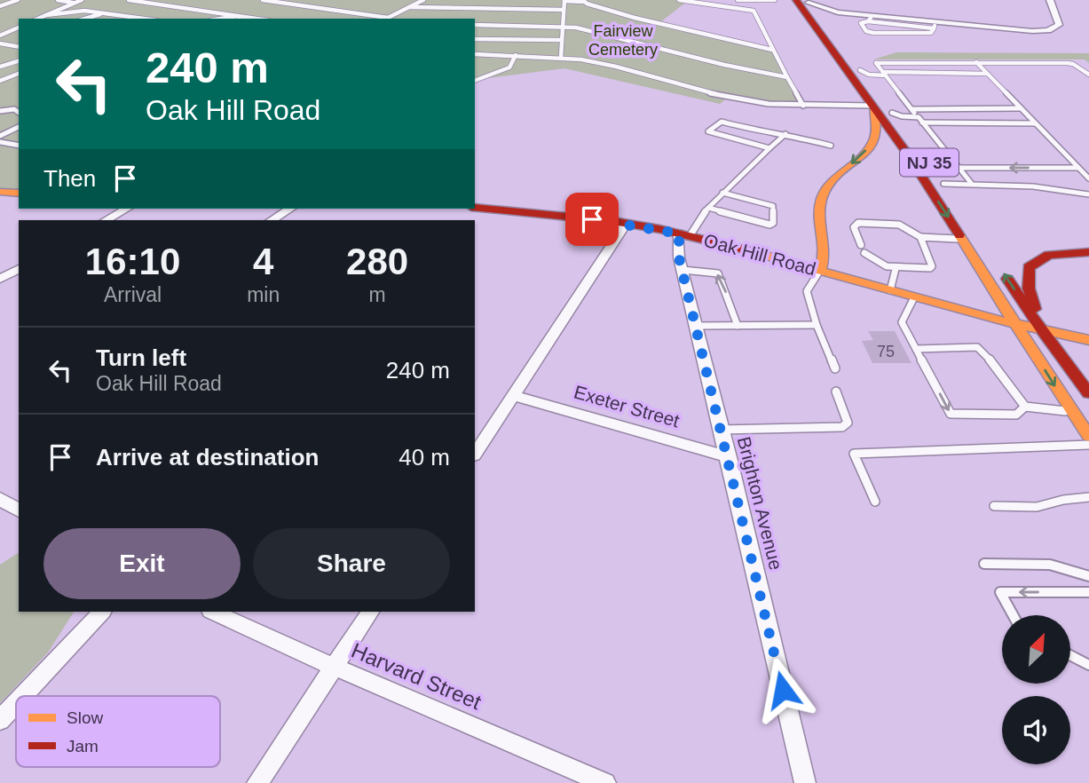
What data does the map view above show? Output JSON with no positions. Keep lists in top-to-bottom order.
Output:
{
  "streets": {
    "main road": ["NJ 35", "Oak Hill Road"],
    "street": ["Exeter Street", "Brighton Avenue", "Harvard Street"]
  },
  "crossings": [
    ["NJ 35", "Oak Hill Road"],
    ["Oak Hill Road", "Brighton Avenue"],
    ["Exeter Street", "Brighton Avenue"]
  ],
  "parks": ["Fairview Cemetery"],
  "house_numbers": ["75"],
  "legend": ["Slow", "Jam"],
  "north": "top right",
  "page": {
    "turn": ["240 m", "Oak Hill Road"],
    "then": "Then",
    "eta": [
      "16:10",
      "Arrival",
      "4",
      "min",
      "280",
      "m"
    ],
    "list": [
      {
        "name": "Turn left",
        "note": "Oak Hill Road",
        "value": "240 m"
      },
      {
        "name": "Arrive at destination",
        "value": "40 m"
      }
    ],
    "buttons": ["Exit", "Share"]
  }
}
